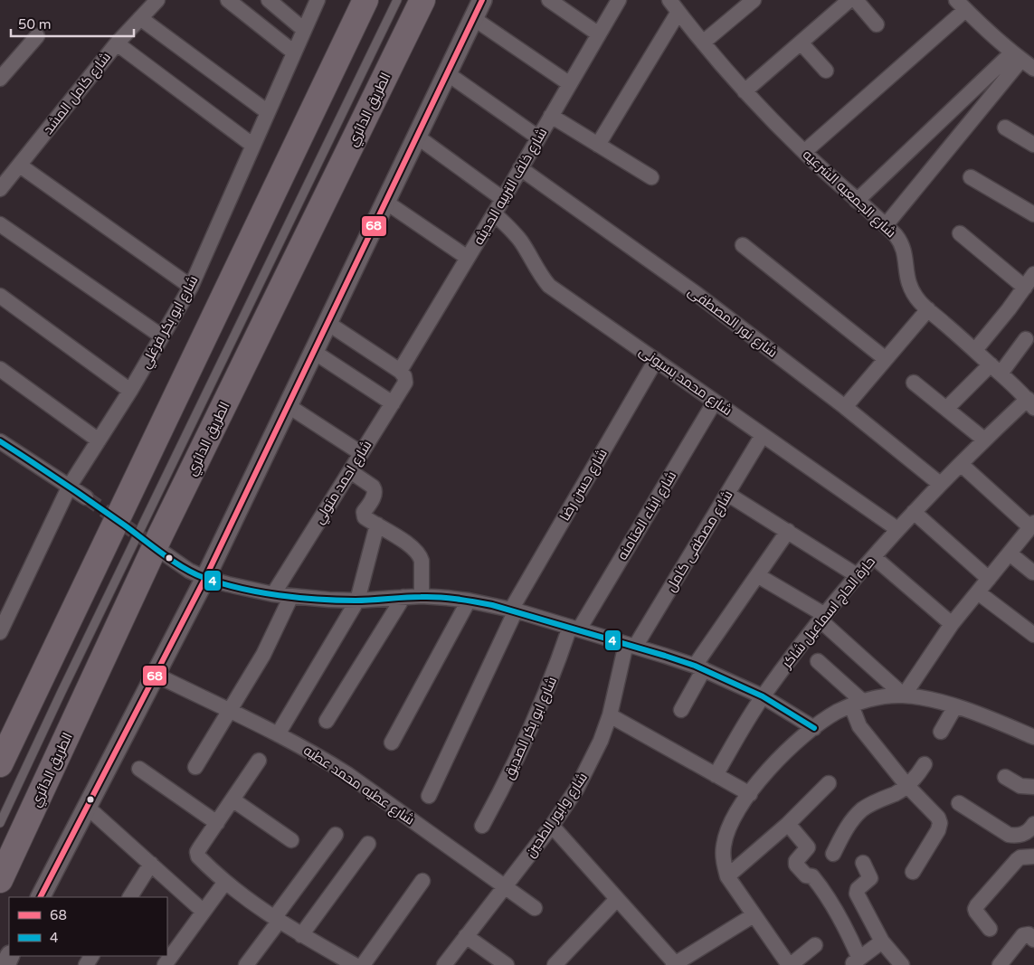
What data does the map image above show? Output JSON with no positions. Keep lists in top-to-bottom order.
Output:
{
  "streets": {
    "highway": ["الطريق الدائري"],
    "street": [
      "شارع كامل المشد",
      "شارع خلف التربيه الحديثه",
      "شارع الجمعيه الشرعيه",
      "شارع ابو بكر فرغلي",
      "شارع نور المصطفى",
      "شارع محمد بسيونى",
      "شارع احمد متولي",
      "شارع حسن رضا",
      "شارع ابناء العتامنه",
      "شارع مصطفى كامل",
      "حارة الحاج اسماعيل شاكر",
      "شارع ابو بكر الصديق",
      "شارع عطيه محمد عطيه",
      "شارع وابور الطحين"
    ]
  },
  "crossings": [
    ["شارع خلف التربيه الحديثه", "شارع نور المصطفى"],
    ["شارع خلف التربيه الحديثه", "شارع محمد بسيونى"],
    ["شارع خلف التربيه الحديثه", "شارع احمد متولي"],
    ["شارع الجمعيه الشرعيه", "حارة الحاج اسماعيل شاكر"],
    ["شارع نور المصطفى", "حارة الحاج اسماعيل شاكر"],
    ["شارع محمد بسيونى", "شارع حسن رضا"],
    ["شارع محمد بسيونى", "شارع ابناء العتامنه"],
    ["شارع محمد بسيونى", "شارع مصطفى كامل"],
    ["شارع محمد بسيونى", "حارة الحاج اسماعيل شاكر"],
    ["شارع ابناء العتامنه", "شارع ابو بكر الصديق"],
    ["شارع مصطفى كامل", "شارع وابور الطحين"],
    ["شارع عطيه محمد عطيه", "شارع وابور الطحين"]
  ],
  "lines": ["transit line 68", "transit line 4"],
  "legend": ["68", "4"],
  "scale_bar": "50 m"
}
